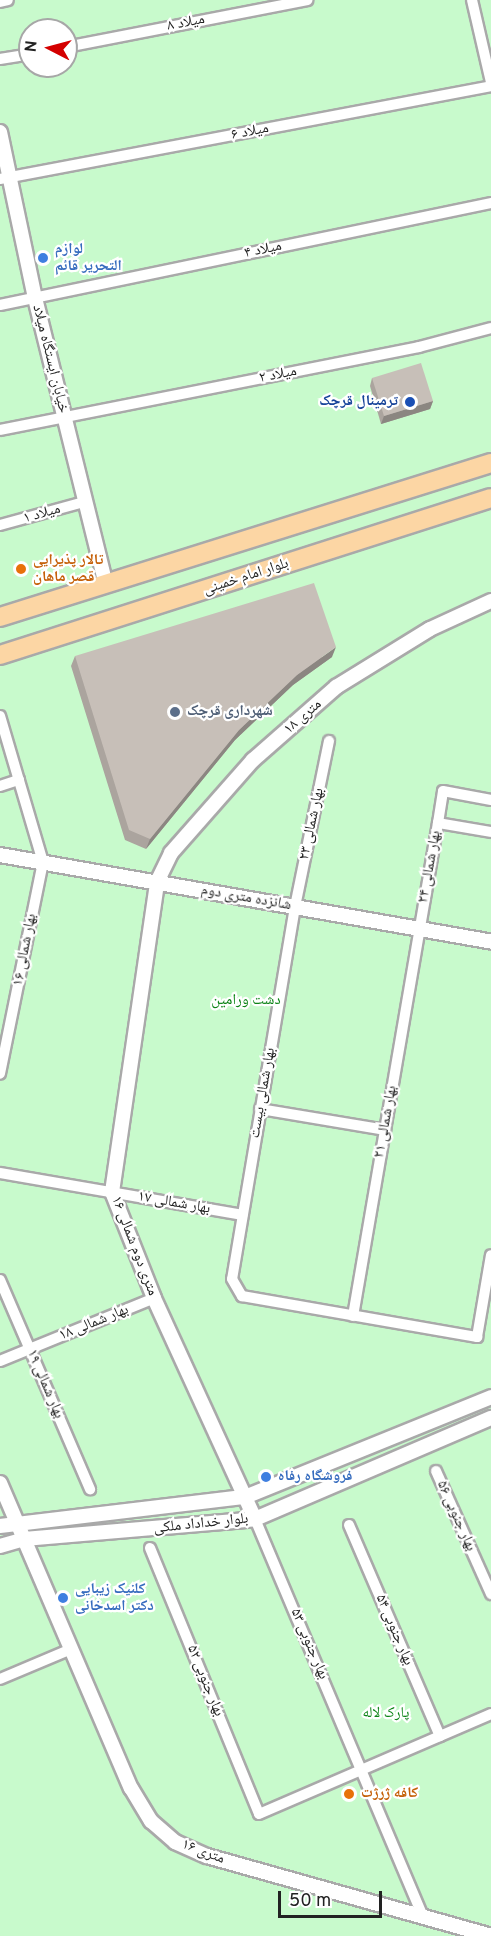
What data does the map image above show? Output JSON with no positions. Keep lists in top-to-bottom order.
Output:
{
  "streets": {
    "main road": ["بلوار امام خمینی"],
    "street": [
      "میلاد ۸",
      "میلاد ۶",
      "میلاد ۴",
      "خیابان ایستگاه میلاد",
      "میلاد ۲",
      "میلاد ۱",
      "۱۸ متری",
      "بهار شمالی ۲۳",
      "بهار شمالی ۲۴",
      "شانزده متری دوم",
      "بهار شمالی ۱۶",
      "بهار شمالی بیست",
      "بهار شمالی ۲۱",
      "بهار شمالی ۱۷",
      "۱۶ متری دوم شمالی",
      "بهار شمالی ۱۸",
      "بهار شمالی ۱۹",
      "بهار جنوبی ۵۶",
      "بلوار خداداد ملکی",
      "بهار جنوبی ۵۴",
      "بهار جنوبی ۵۳",
      "بهار جنوبی ۵۲",
      "۱۶ متری"
    ]
  },
  "crossings": [
    ["میلاد ۶", "خیابان ایستگاه میلاد"],
    ["میلاد ۴", "خیابان ایستگاه میلاد"],
    ["خیابان ایستگاه میلاد", "میلاد ۲"],
    ["خیابان ایستگاه میلاد", "میلاد ۱"],
    ["۱۸ متری", "شانزده متری دوم"],
    ["۱۸ متری", "۱۶ متری دوم شمالی"],
    ["بهار شمالی ۲۳", "شانزده متری دوم"],
    ["بهار شمالی ۲۳", "بهار شمالی بیست"],
    ["بهار شمالی ۲۴", "شانزده متری دوم"],
    ["بهار شمالی ۲۴", "بهار شمالی ۲۱"],
    ["شانزده متری دوم", "بهار شمالی ۱۶"],
    ["شانزده متری دوم", "بهار شمالی بیست"],
    ["شانزده متری دوم", "بهار شمالی ۲۱"],
    ["شانزده متری دوم", "۱۶ متری دوم شمالی"],
    ["بهار شمالی بیست", "بهار شمالی ۲۱"],
    ["بهار شمالی بیست", "بهار شمالی ۱۷"],
    ["بهار شمالی ۱۷", "۱۶ متری دوم شمالی"],
    ["۱۶ متری دوم شمالی", "بهار شمالی ۱۸"],
    ["۱۶ متری دوم شمالی", "بلوار خداداد ملکی"],
    ["۱۶ متری دوم شمالی", "بهار جنوبی ۵۳"],
    ["بهار شمالی ۱۸", "بهار شمالی ۱۹"],
    ["بلوار خداداد ملکی", "بهار جنوبی ۵۳"],
    ["بلوار خداداد ملکی", "۱۶ متری"],
    ["بهار جنوبی ۵۳", "بهار جنوبی ۵۲"],
    ["بهار جنوبی ۵۳", "۱۶ متری"]
  ],
  "parks": ["دشت ورامین", "پارک لاله"],
  "places": [
    "لوازم التحریر قائم",
    "ترمینال قرچک",
    "تالار پذیرایی قصر ماهان",
    "شهرداری قرچک",
    "فروشگاه رفاه",
    "کلنیک زیبایی دکتر اسدخانی",
    "کافه ژرژت"
  ],
  "scale_bar": "50 m",
  "north": "left"
}
